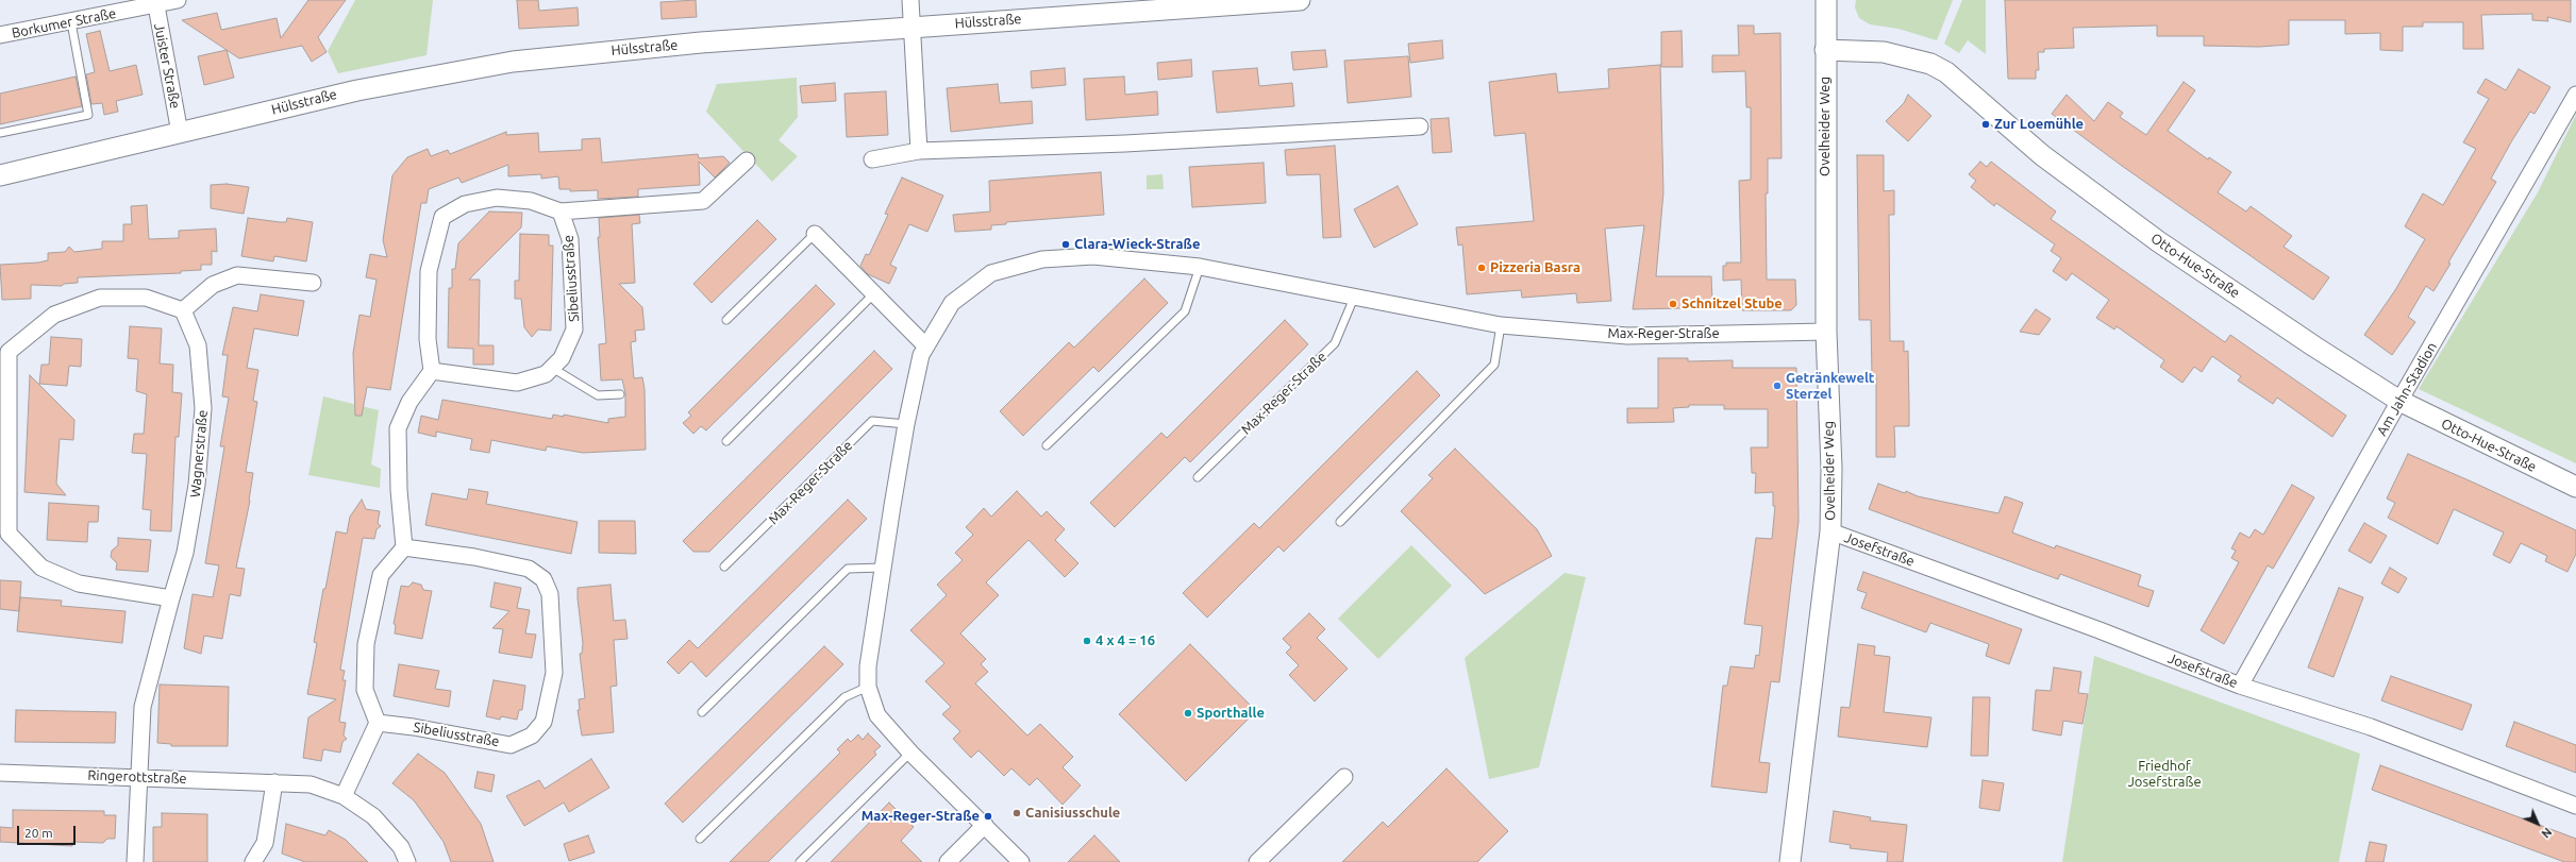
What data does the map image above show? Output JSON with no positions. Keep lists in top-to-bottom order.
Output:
{
  "streets": {
    "street": [
      "Hülsstraße",
      "Borkumer Straße",
      "Juister Straße",
      "Ovelheider Weg",
      "Otto-Hue-Straße",
      "Sibeliusstraße",
      "Max-Reger-Straße",
      "Am Jahn-Stadion",
      "Wagnerstraße",
      "Josefstraße",
      "Ringerottstraße"
    ]
  },
  "crossings": [
    ["Hülsstraße", "Juister Straße"],
    ["Borkumer Straße", "Juister Straße"],
    ["Ovelheider Weg", "Otto-Hue-Straße"],
    ["Ovelheider Weg", "Max-Reger-Straße"],
    ["Ovelheider Weg", "Josefstraße"],
    ["Otto-Hue-Straße", "Am Jahn-Stadion"],
    ["Am Jahn-Stadion", "Josefstraße"],
    ["Wagnerstraße", "Ringerottstraße"]
  ],
  "parks": ["Friedhof Josefstraße"],
  "places": [
    "Zur Loemühle",
    "Clara-Wieck-Straße",
    "Pizzeria Basra",
    "Schnitzel Stube",
    "Getränkewelt Sterzel",
    "4 x 4 = 16",
    "Sporthalle",
    "Canisiusschule",
    "Max-Reger-Straße"
  ],
  "scale_bar": "20 m",
  "north": "bottom right"
}
